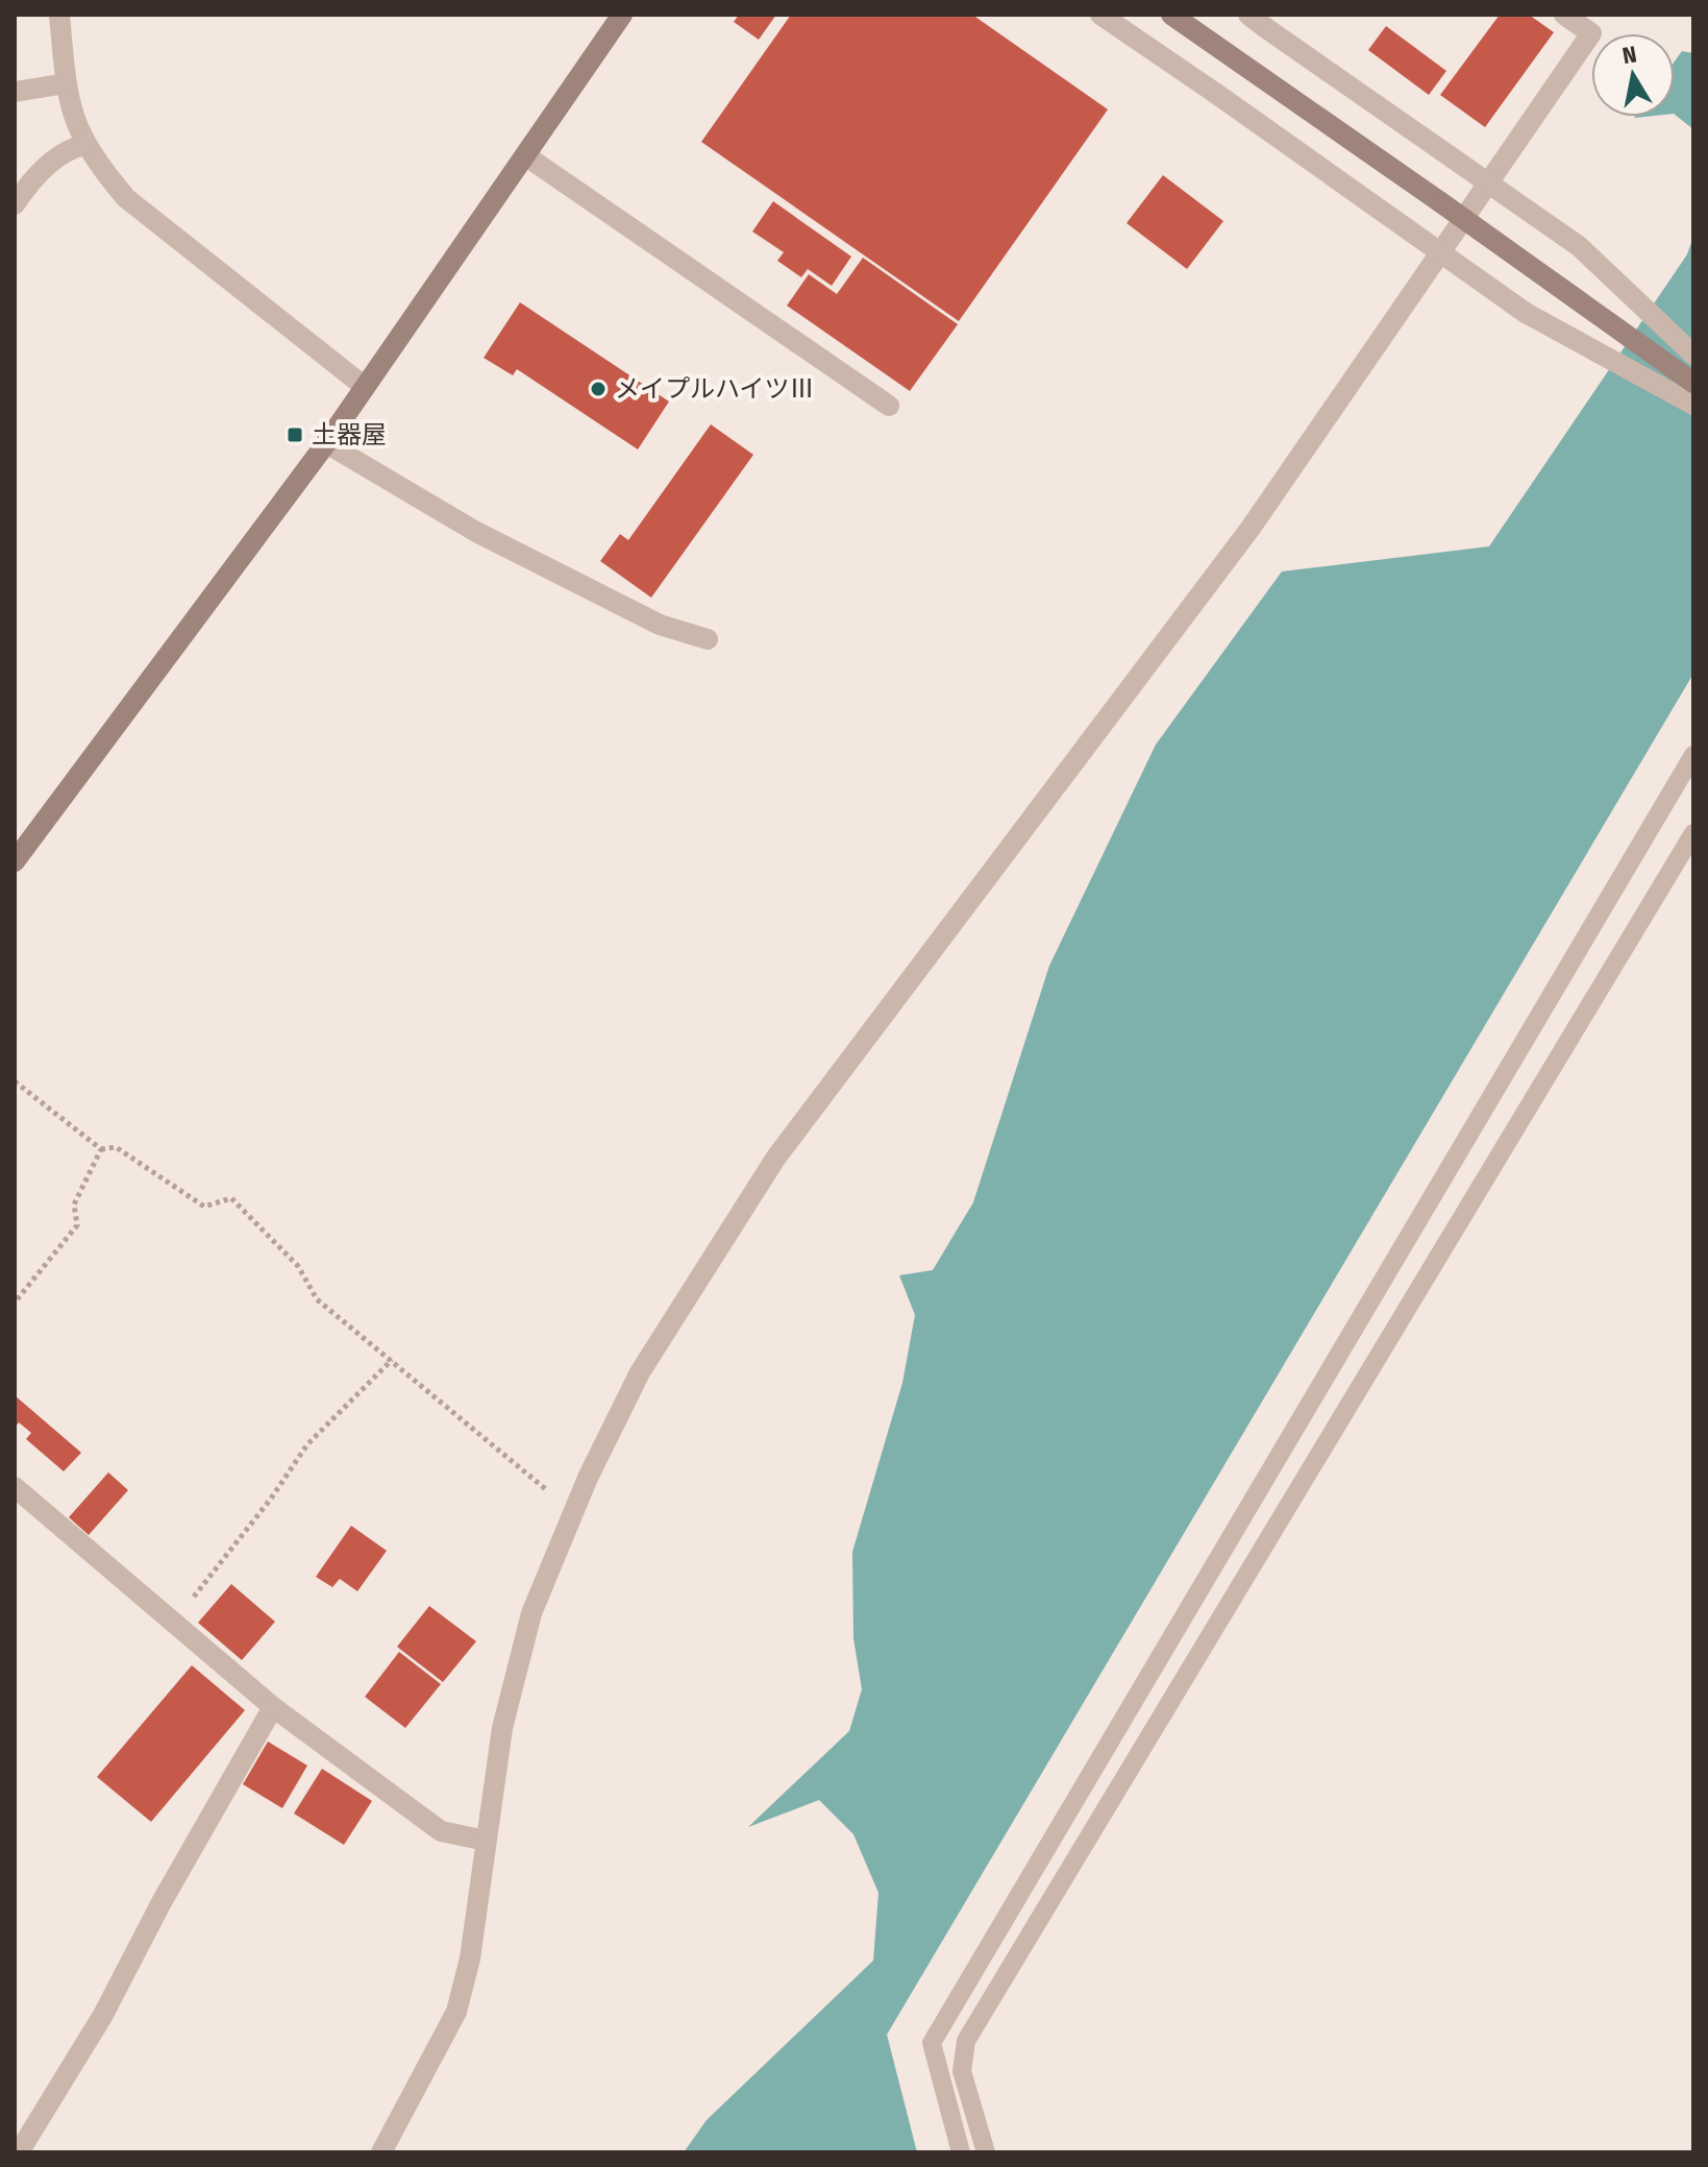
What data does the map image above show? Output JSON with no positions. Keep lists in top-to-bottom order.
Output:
{
  "places": {
    "other": ["メイプルハイツⅢ"],
    "transit": ["土器屋"]
  },
  "north": "top"
}
